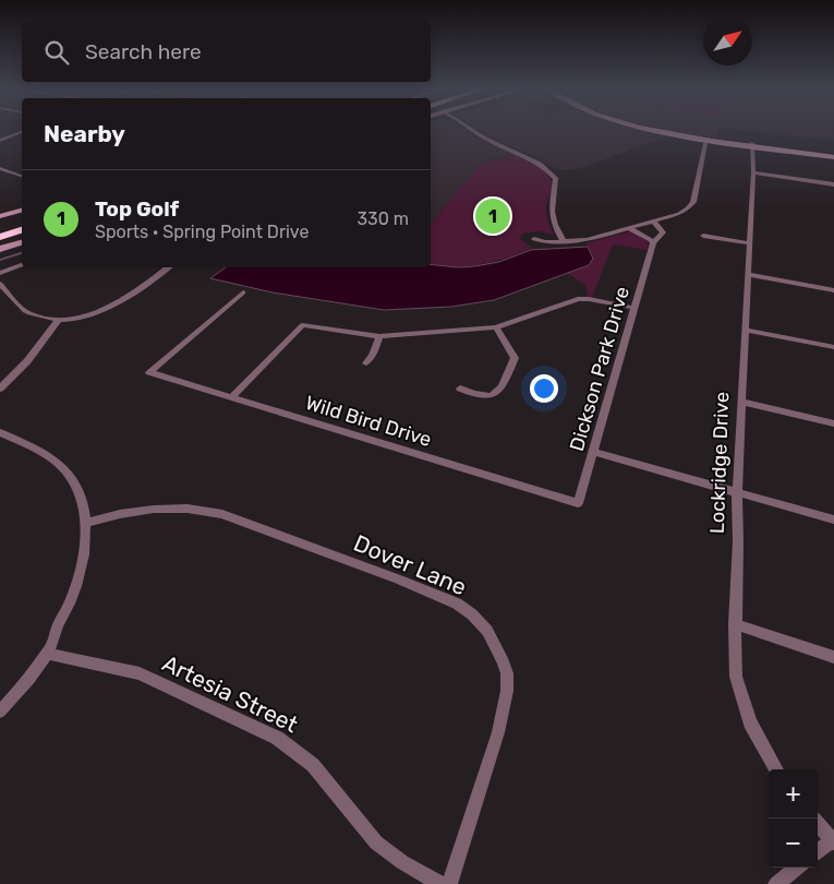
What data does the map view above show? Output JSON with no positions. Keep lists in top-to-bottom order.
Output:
{
  "streets": {
    "street": [
      "Dickson Park Drive",
      "Wild Bird Drive",
      "Lockridge Drive",
      "Dover Lane",
      "Artesia Street"
    ]
  },
  "crossings": [
    ["Dickson Park Drive", "Wild Bird Drive"]
  ],
  "north": "top right",
  "page": {
    "search": "Search here",
    "heading": "Nearby",
    "list": [
      {
        "mark": "1",
        "name": "Top Golf",
        "note": "Sports · Spring Point Drive",
        "value": "330 m"
      }
    ],
    "pins": "1",
    "map_buttons": ["+", "−"]
  }
}
